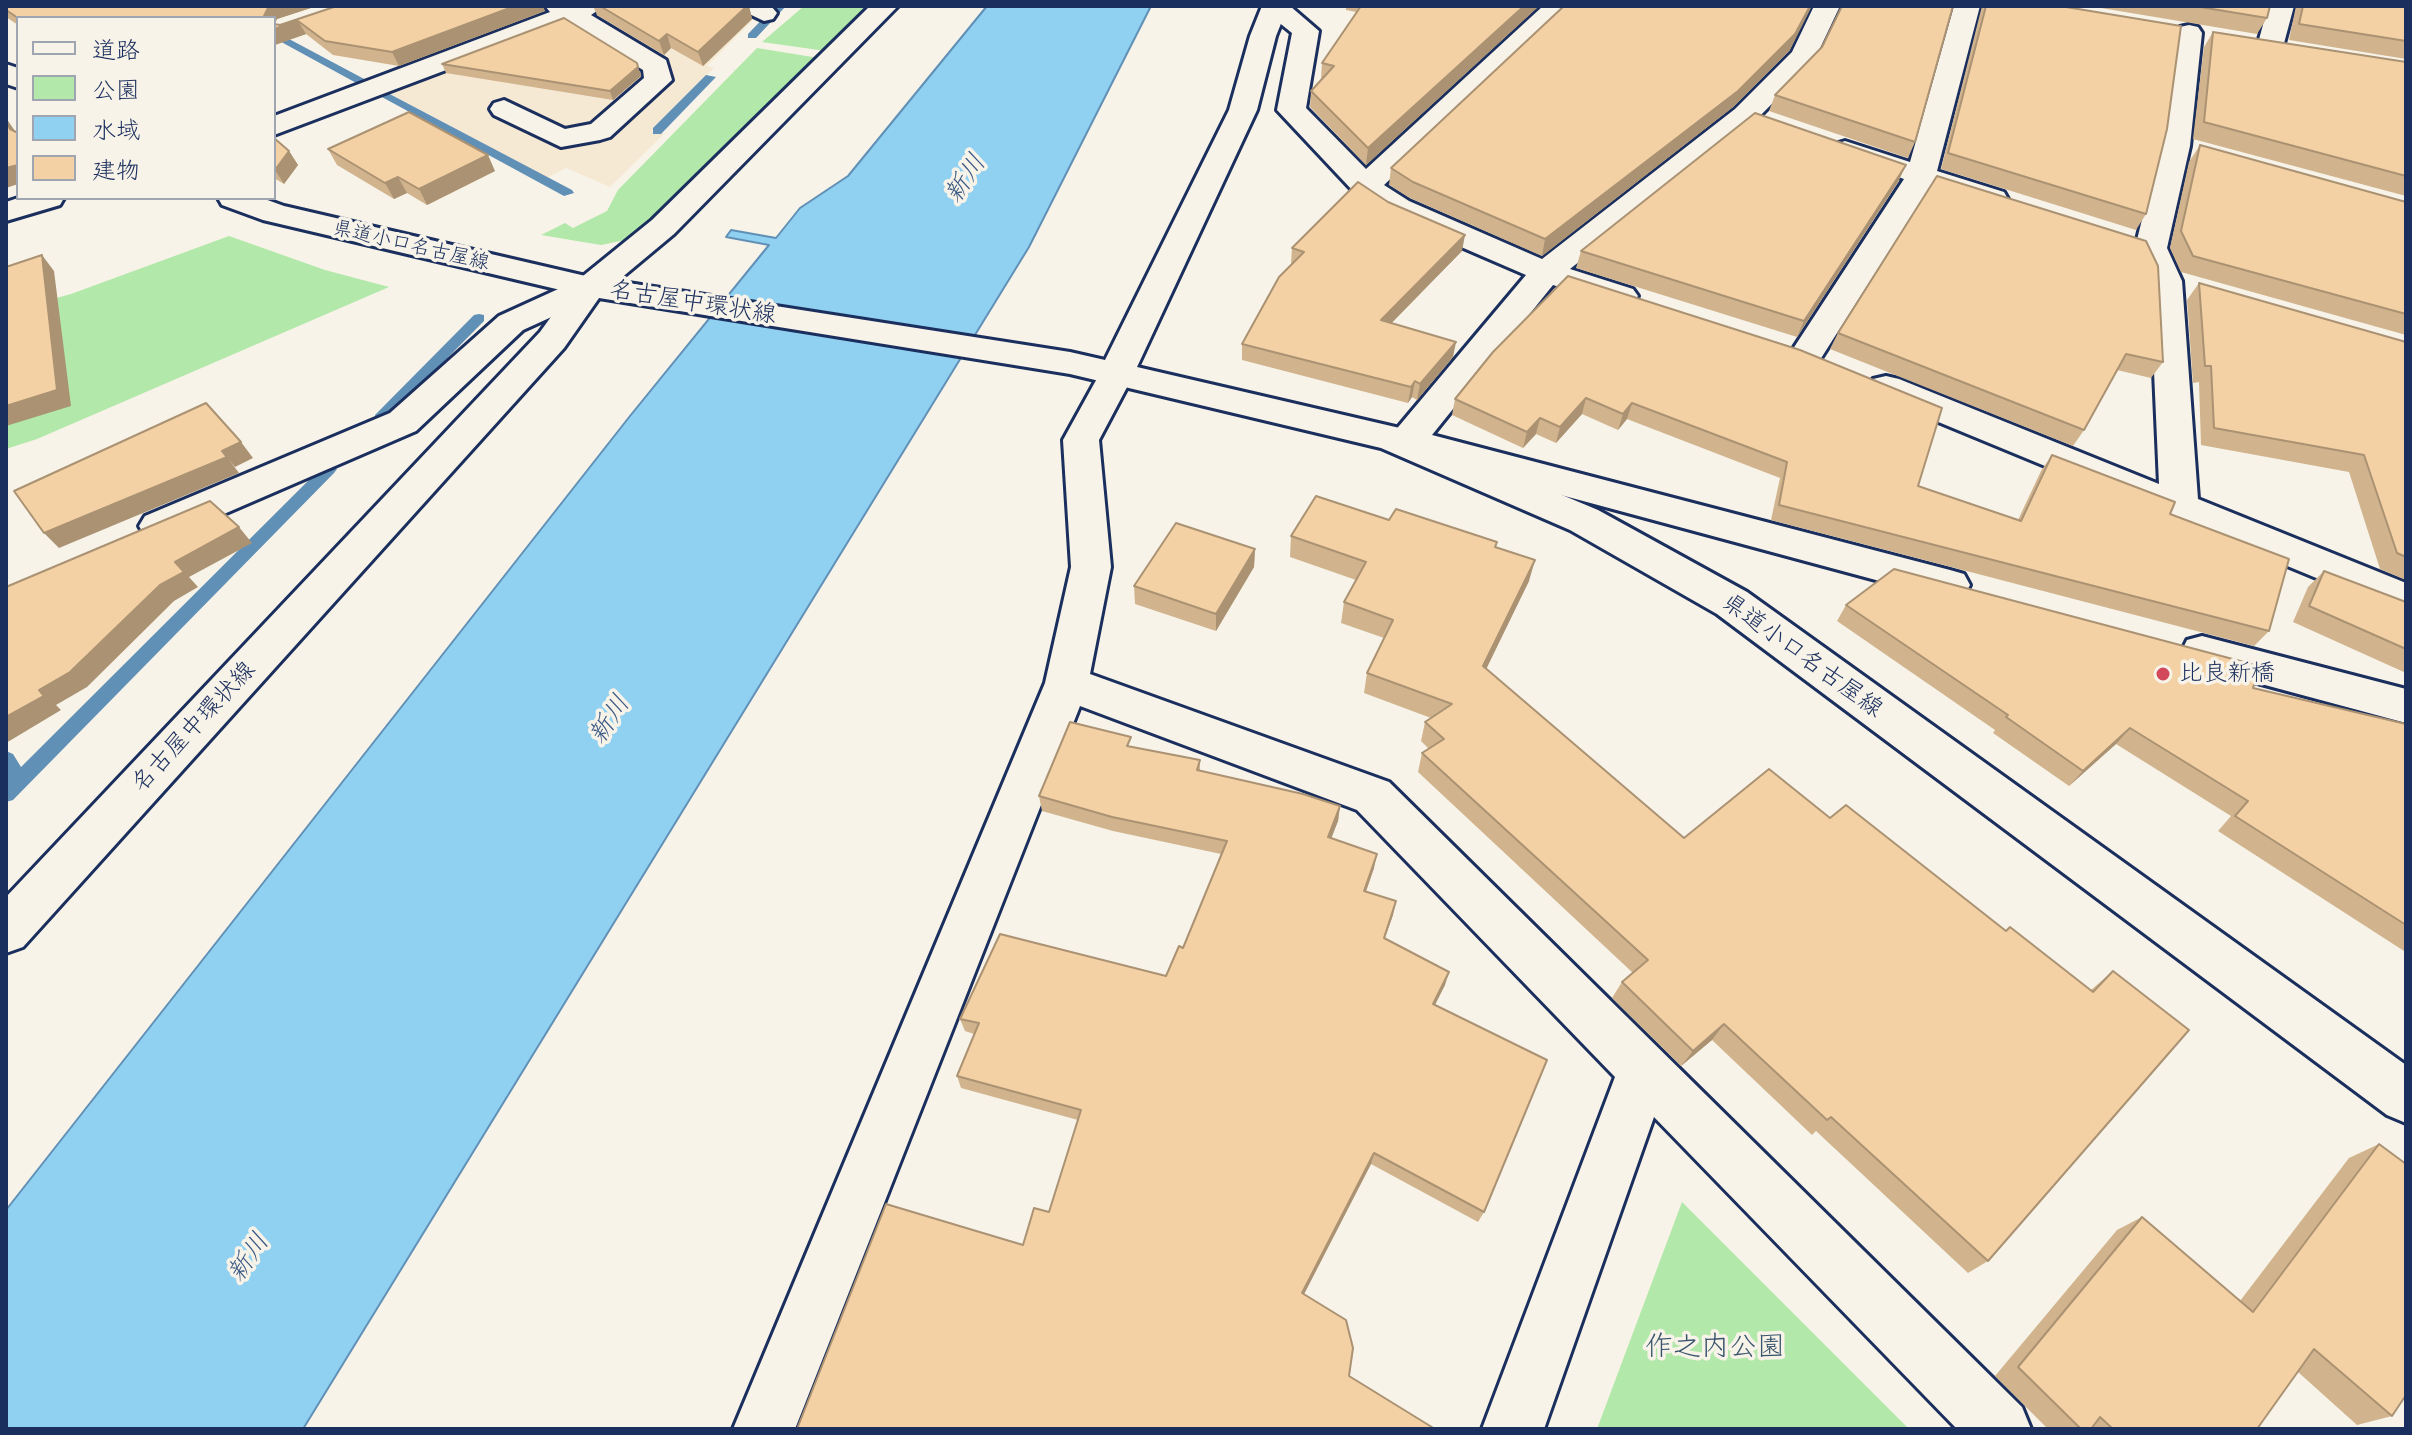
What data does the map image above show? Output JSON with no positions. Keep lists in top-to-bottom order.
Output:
{
  "streets": {
    "street": ["県道小口名古屋線", "名古屋中環状線"]
  },
  "crossings": [
    ["県道小口名古屋線", "名古屋中環状線"]
  ],
  "water": ["新川"],
  "parks": ["作之内公園"],
  "places": ["比良新橋"],
  "legend": [
    "道路",
    "公園",
    "水域",
    "建物"
  ]
}
